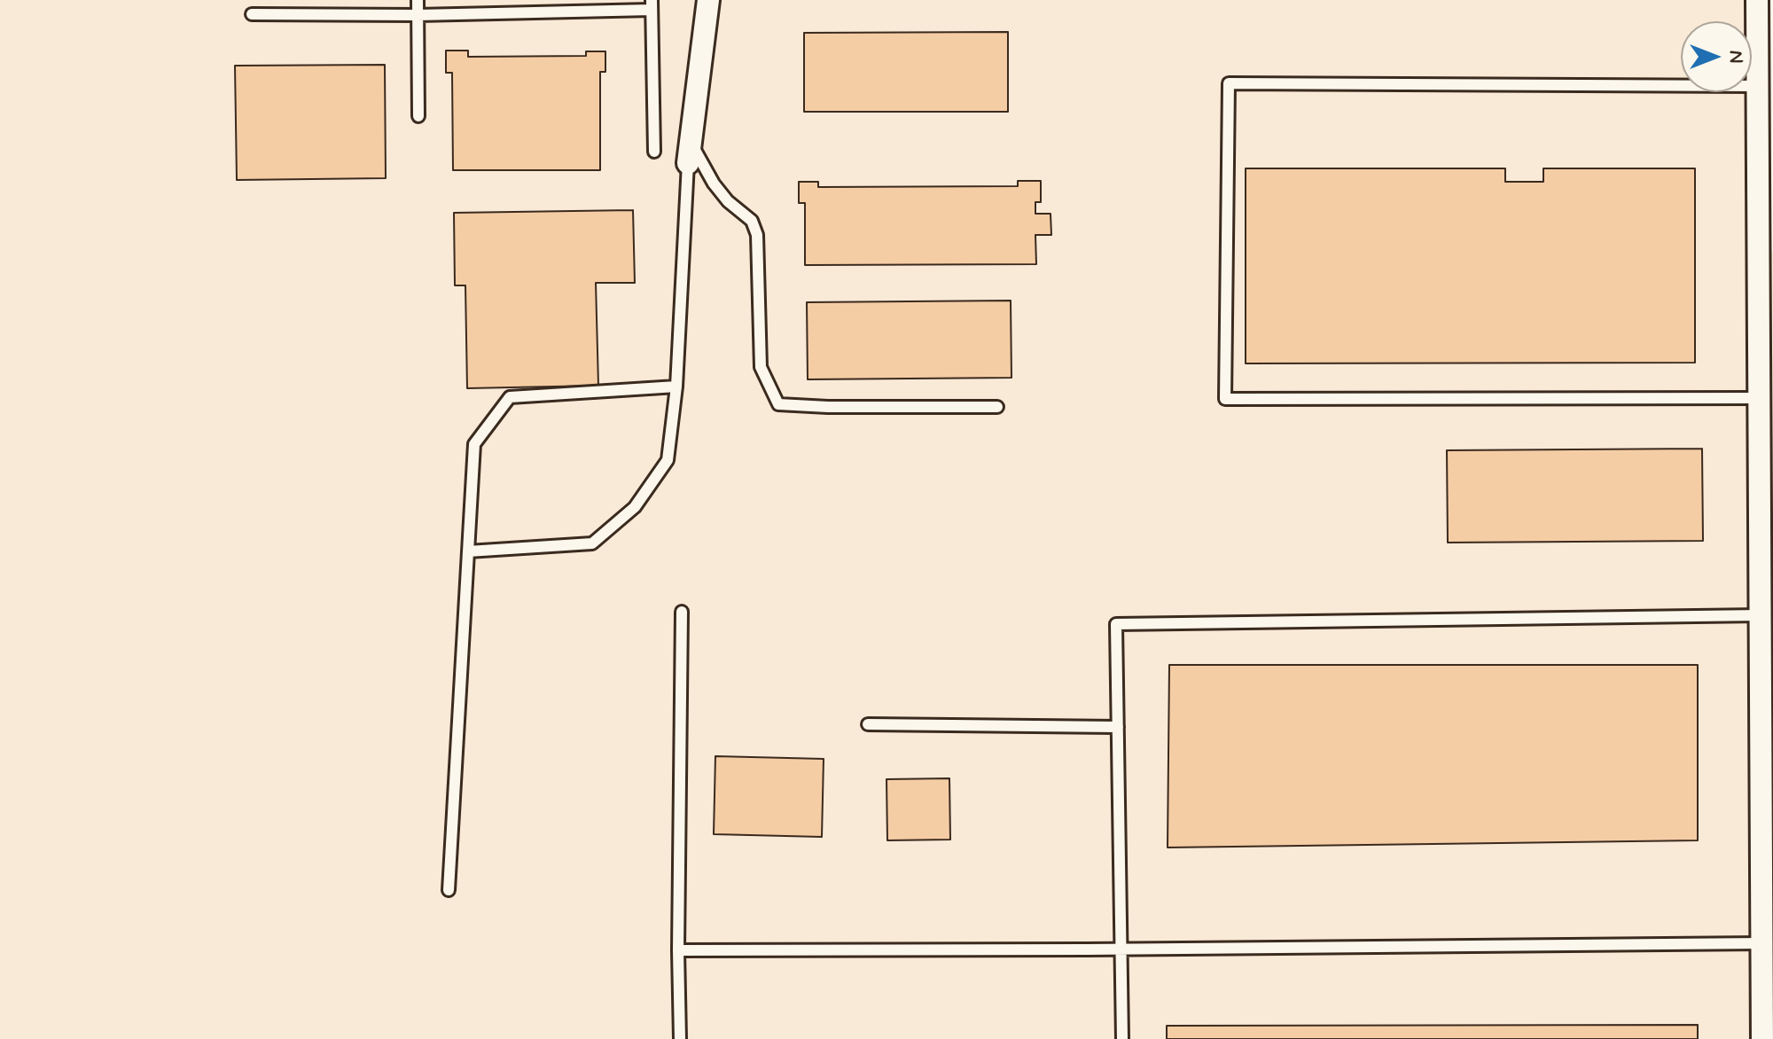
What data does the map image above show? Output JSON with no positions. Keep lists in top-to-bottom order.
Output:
{
  "north": "right"
}
